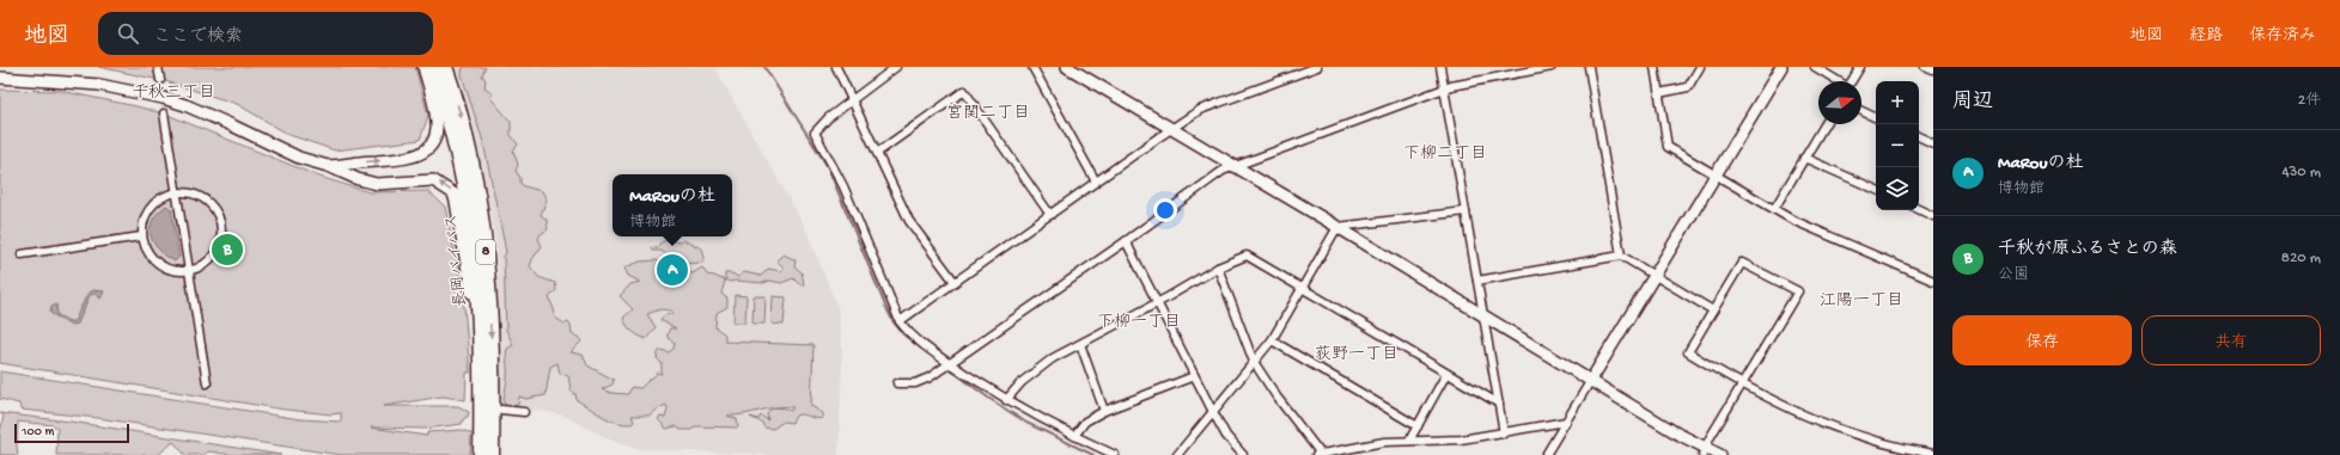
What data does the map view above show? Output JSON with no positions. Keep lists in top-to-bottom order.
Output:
{
  "streets": {
    "highway": ["8", "長岡バイパス"]
  },
  "districts": [
    "千秋三丁目",
    "宮関二丁目",
    "下柳二丁目",
    "江陽一丁目",
    "下柳一丁目",
    "荻野一丁目"
  ],
  "scale_bar": "100 m",
  "north": "right",
  "page": {
    "header": "地図",
    "search": "ここで検索",
    "nav": ["地図", "経路", "保存済み"],
    "heading": ["周辺", "2件"],
    "map_buttons": ["+", "−"],
    "list": [
      {
        "mark": "A",
        "name": "MaRouの杜",
        "note": "博物館",
        "value": "430 m"
      },
      {
        "mark": "B",
        "name": "千秋が原ふるさとの森",
        "note": "公園",
        "value": "820 m"
      }
    ],
    "popup": ["MaRouの杜", "博物館"],
    "pins": ["B", "A"],
    "buttons": ["保存", "共有"],
    "scale": "100 m"
  }
}
